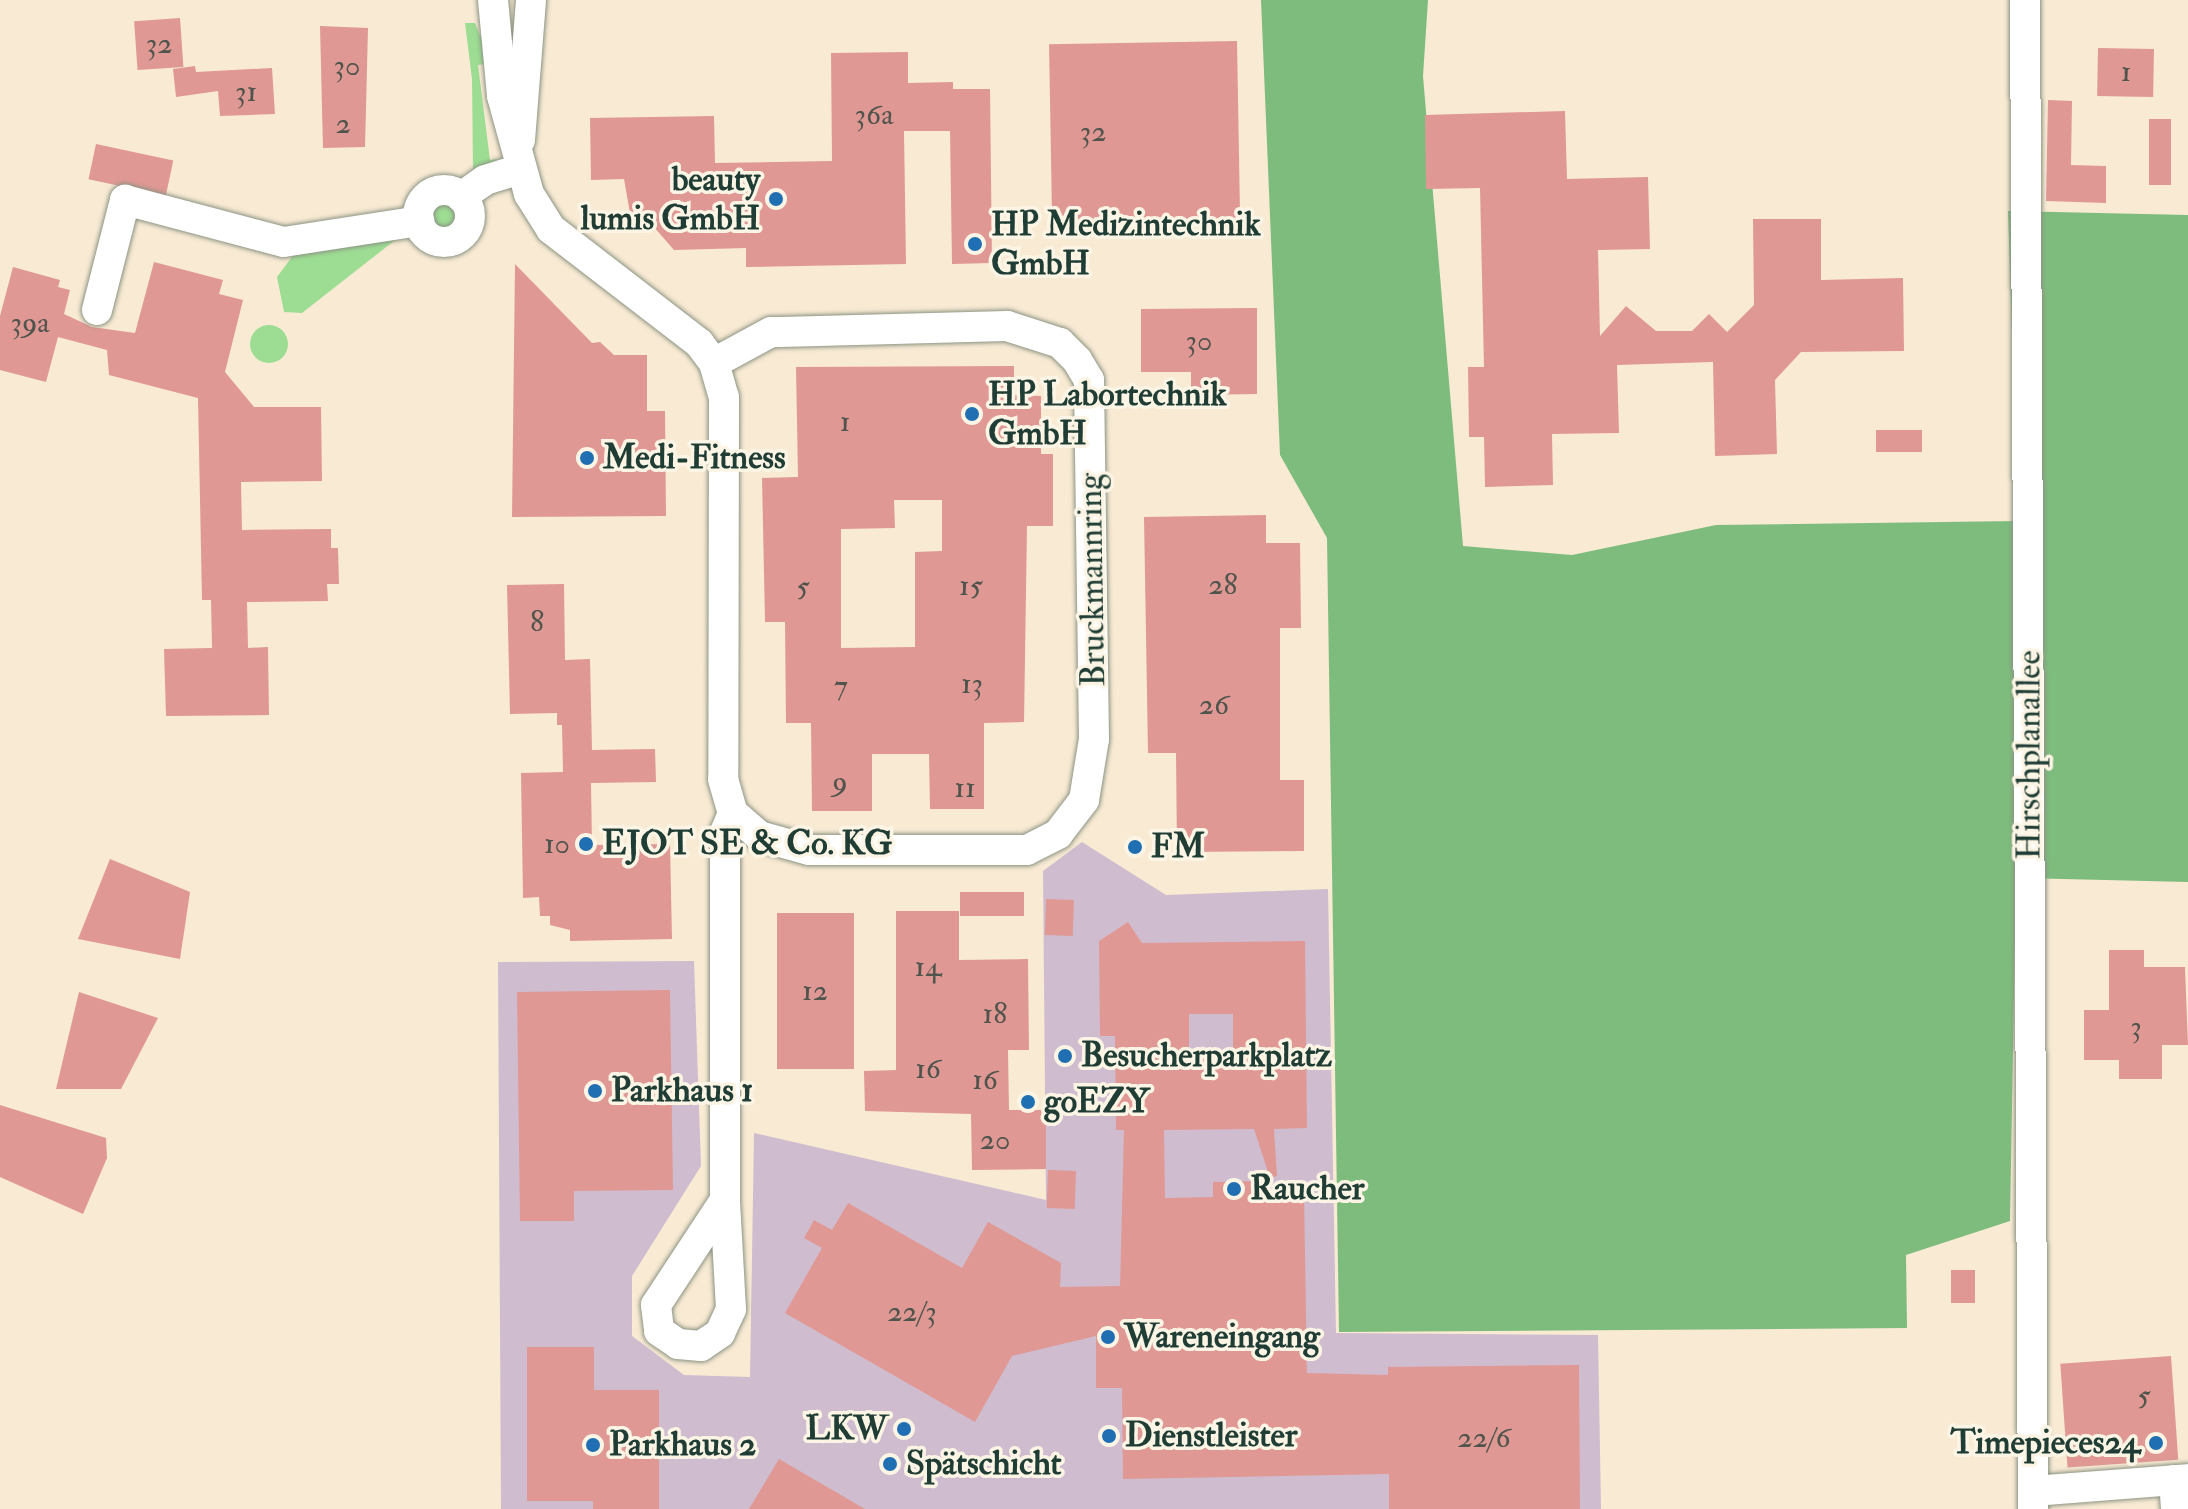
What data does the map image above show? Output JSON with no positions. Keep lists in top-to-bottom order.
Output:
{
  "streets": {
    "street": ["Bruckmannring", "Hirschplanallee"]
  },
  "places": [
    "beauty lumis GmbH",
    "HP Medizintechnik GmbH",
    "HP Labortechnik GmbH",
    "Medi-Fitness",
    "EJOT SE & Co. KG",
    "FM",
    "Besucherparkplatz",
    "Parkhaus 1",
    "goEZY",
    "Raucher",
    "Wareneingang",
    "LKW",
    "Dienstleister",
    "Timepieces24",
    "Parkhaus 2",
    "Spätschicht"
  ],
  "house_numbers": [
    "32",
    "30",
    "1",
    "31",
    "36a",
    "2",
    "32",
    "39a",
    "30",
    "1",
    "28",
    "15",
    "5",
    "8",
    "13",
    "7",
    "26",
    "9",
    "11",
    "10",
    "14",
    "12",
    "18",
    "3",
    "16",
    "16",
    "20",
    "22/3",
    "5",
    "22/6"
  ]
}
